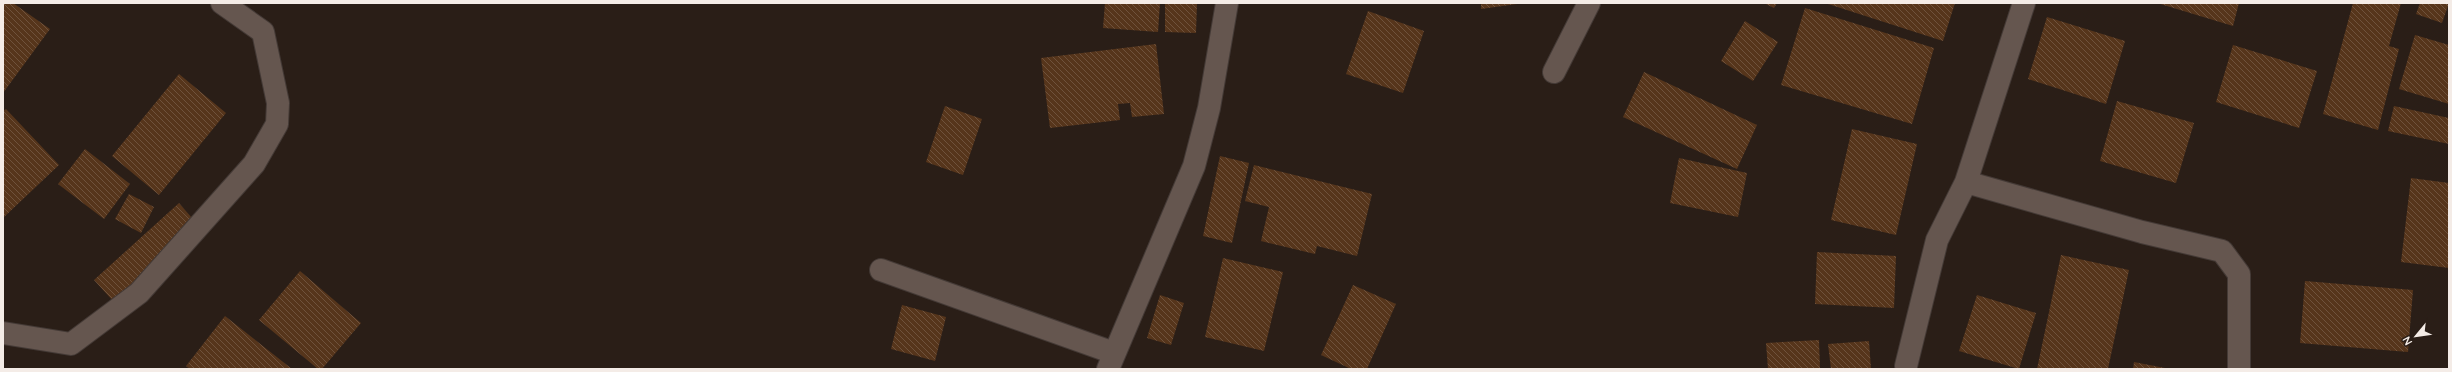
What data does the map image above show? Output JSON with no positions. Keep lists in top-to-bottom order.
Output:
{
  "north": "bottom left"
}
